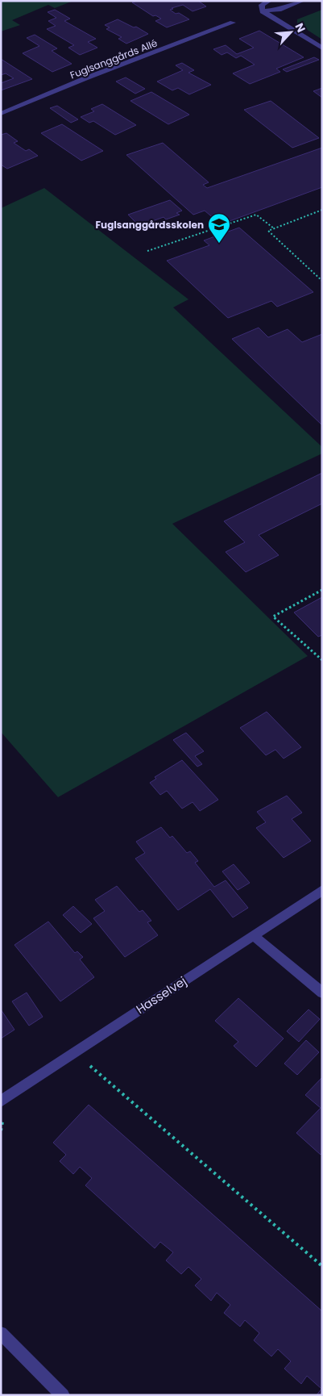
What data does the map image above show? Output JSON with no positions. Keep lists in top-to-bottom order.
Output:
{
  "streets": {
    "street": ["Fuglsanggårds Allé", "Hasselvej"]
  },
  "places": {
    "school or university": ["Fuglsanggårdsskolen"]
  },
  "north": "top right"
}
